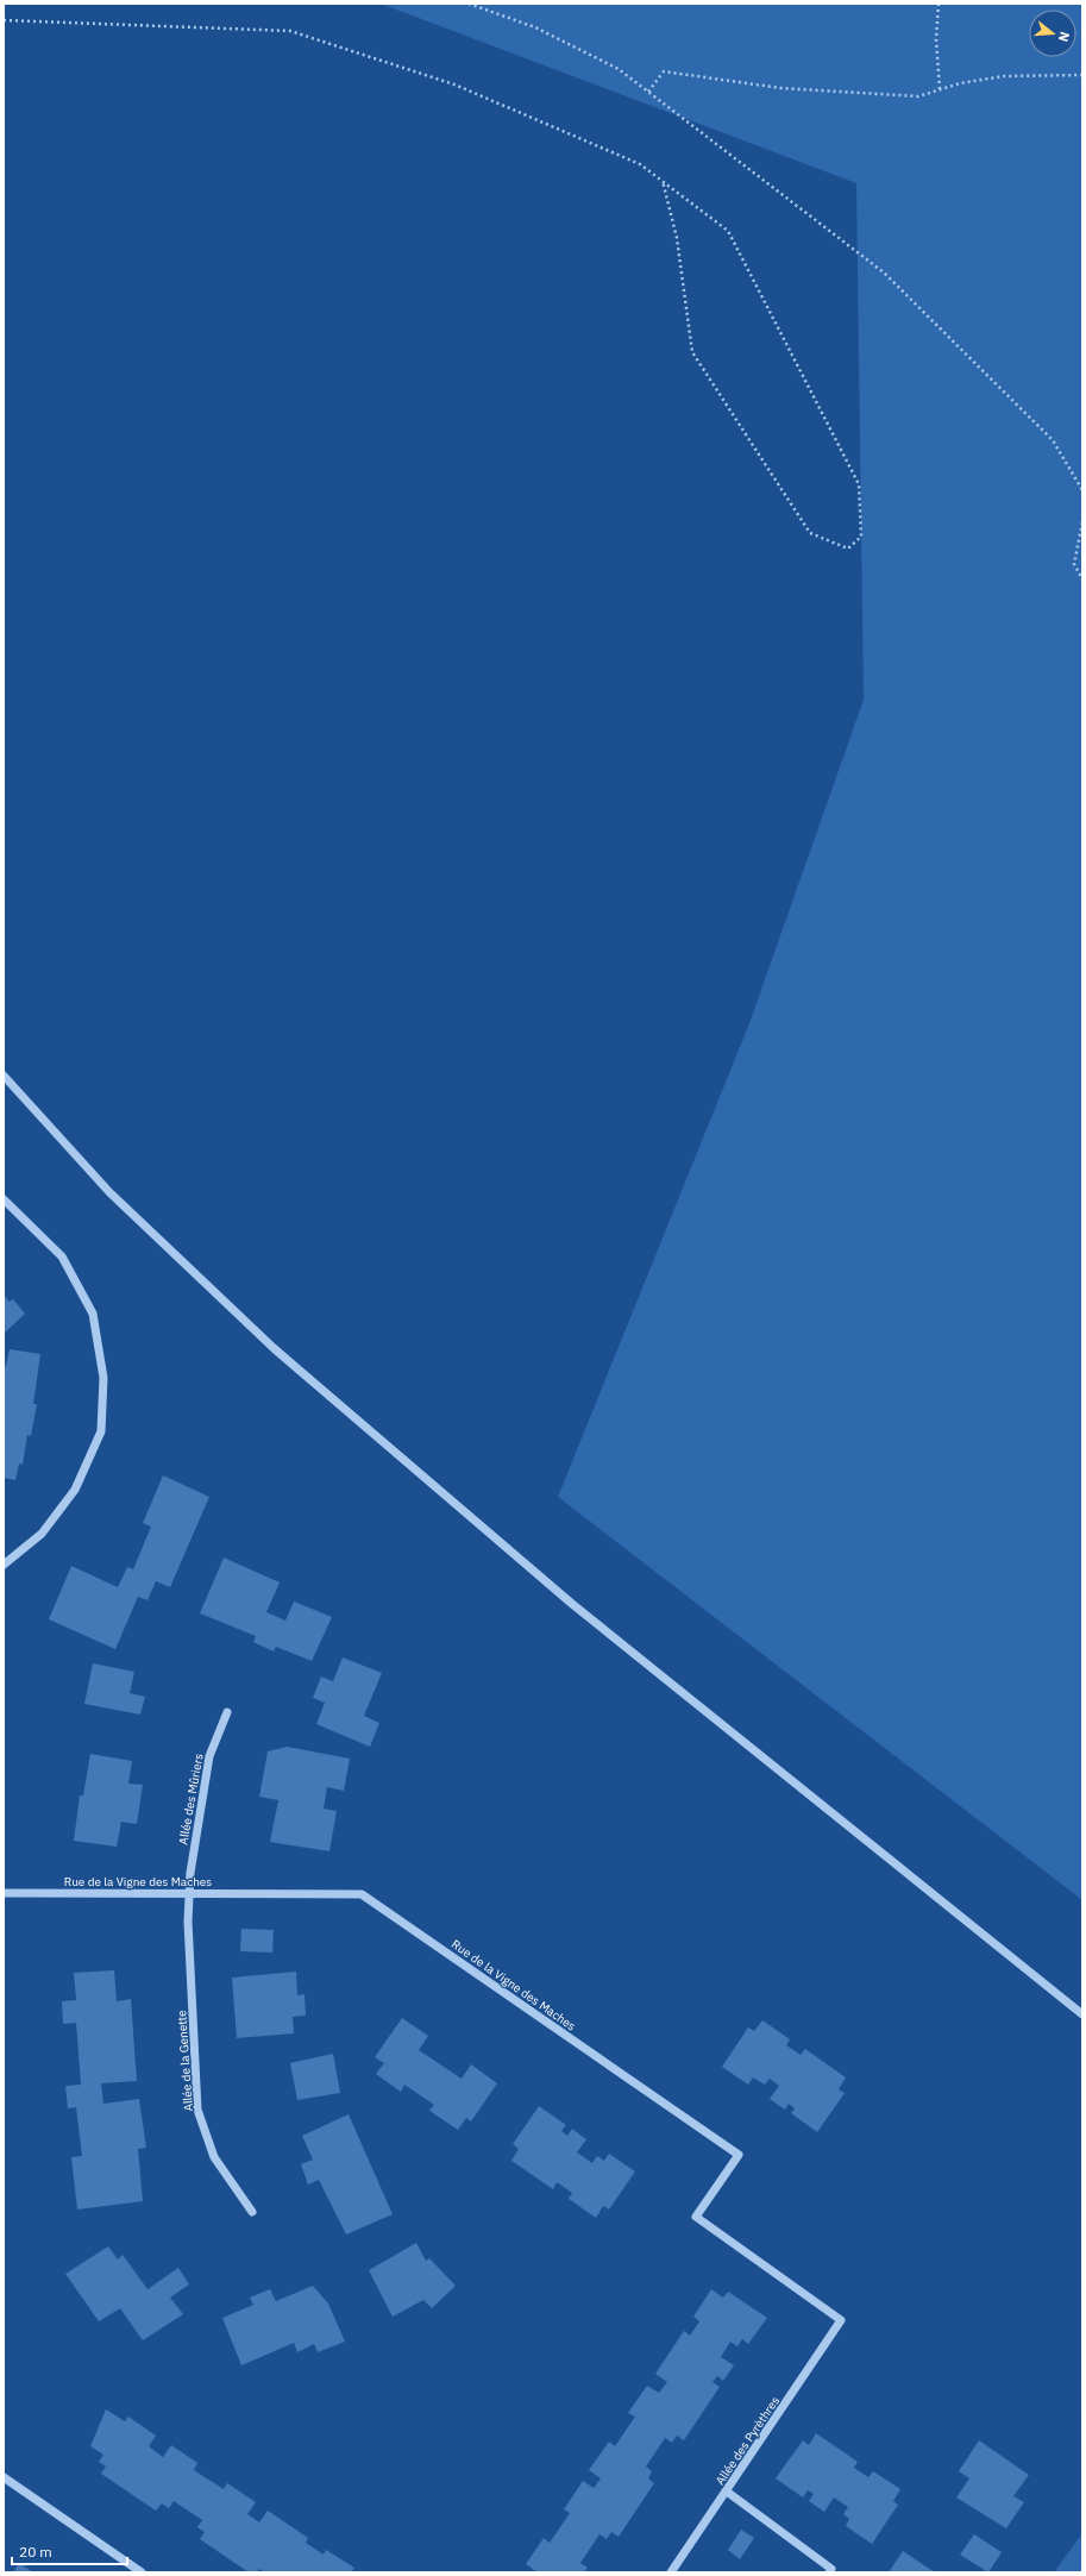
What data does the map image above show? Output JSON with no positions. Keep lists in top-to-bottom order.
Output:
{
  "streets": {
    "street": [
      "Allée des Mûriers",
      "Rue de la Vigne des Maches",
      "Allée de la Genette",
      "Allée des Pyrèthres"
    ]
  },
  "crossings": [
    ["Allée des Mûriers", "Rue de la Vigne des Maches"],
    ["Allée des Mûriers", "Allée de la Genette"],
    ["Rue de la Vigne des Maches", "Allée de la Genette"],
    ["Rue de la Vigne des Maches", "Allée des Pyrèthres"]
  ],
  "scale_bar": "20 m",
  "north": "right"
}
